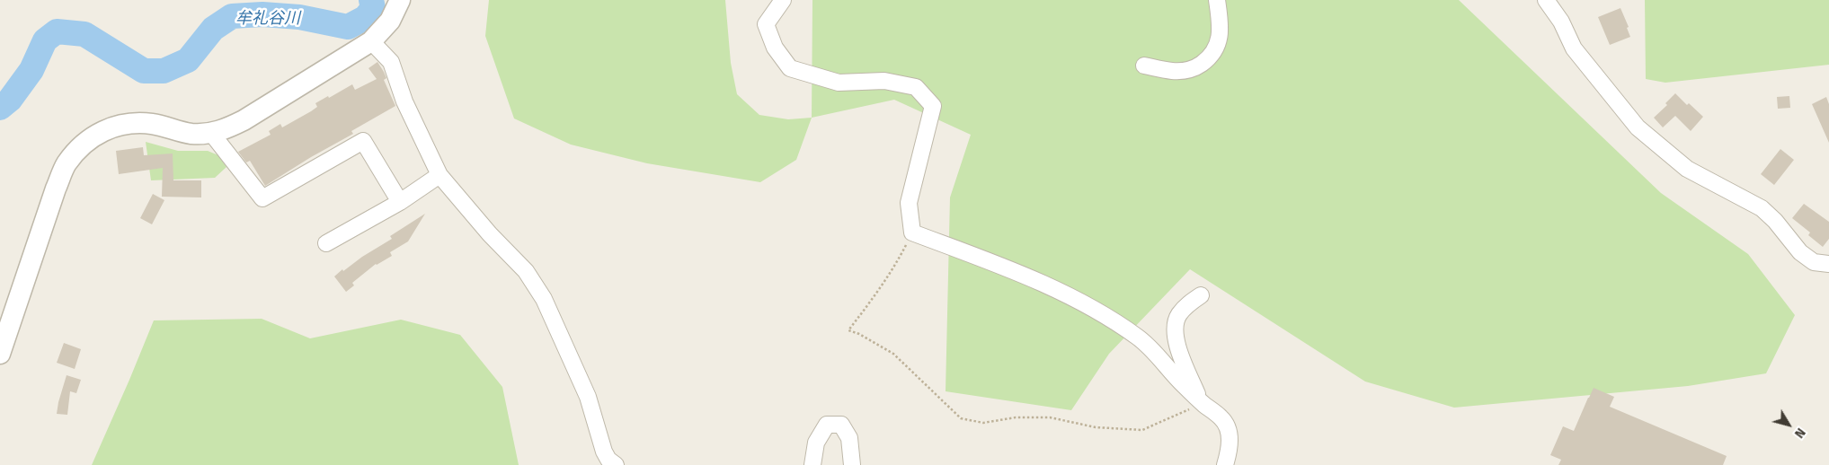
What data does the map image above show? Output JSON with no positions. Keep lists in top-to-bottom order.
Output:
{
  "water": ["牟礼谷川"],
  "north": "bottom right"
}
